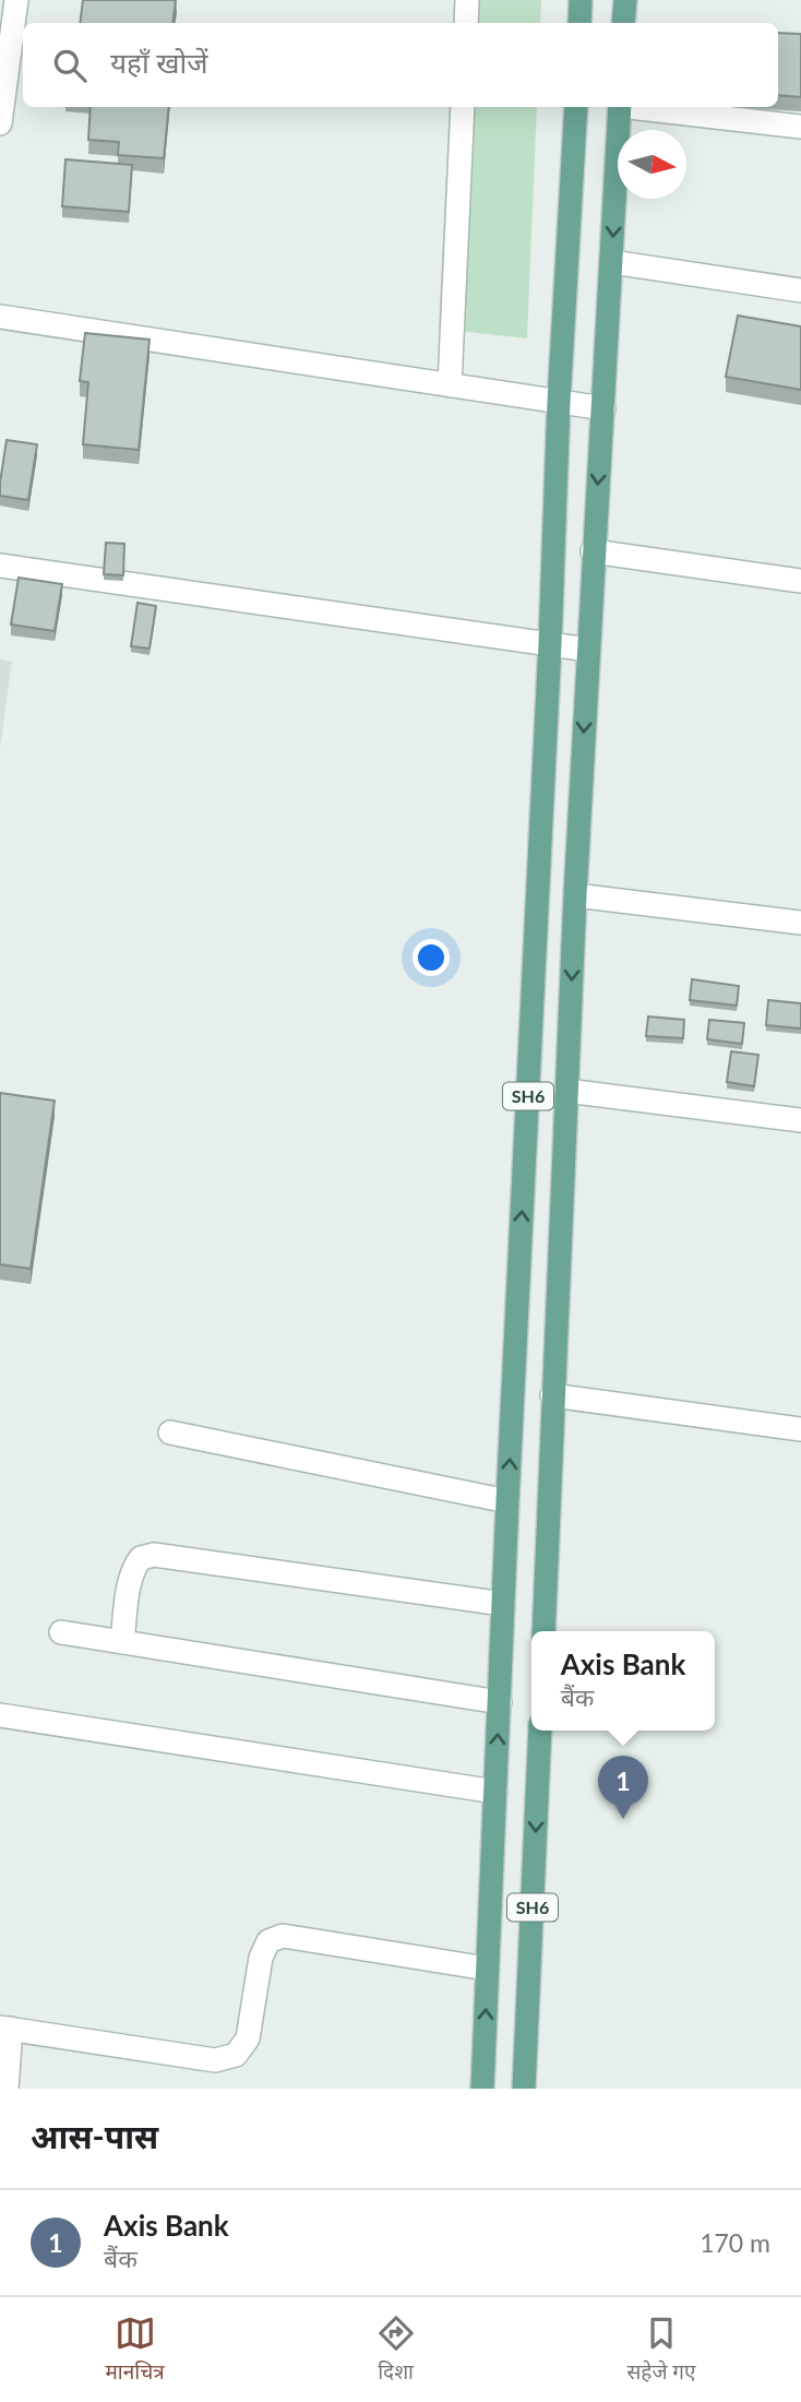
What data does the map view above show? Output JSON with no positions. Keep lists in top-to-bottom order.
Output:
{
  "streets": {
    "main road": ["SH6"]
  },
  "north": "right",
  "page": {
    "search": "यहाँ खोजें",
    "popup": ["Axis Bank", "बैंक"],
    "pins": "1",
    "heading": "आस-पास",
    "list": [
      {
        "mark": "1",
        "name": "Axis Bank",
        "note": "बैंक",
        "value": "170 m"
      }
    ],
    "nav": ["मानचित्र", "दिशा", "सहेजे गए"]
  }
}
